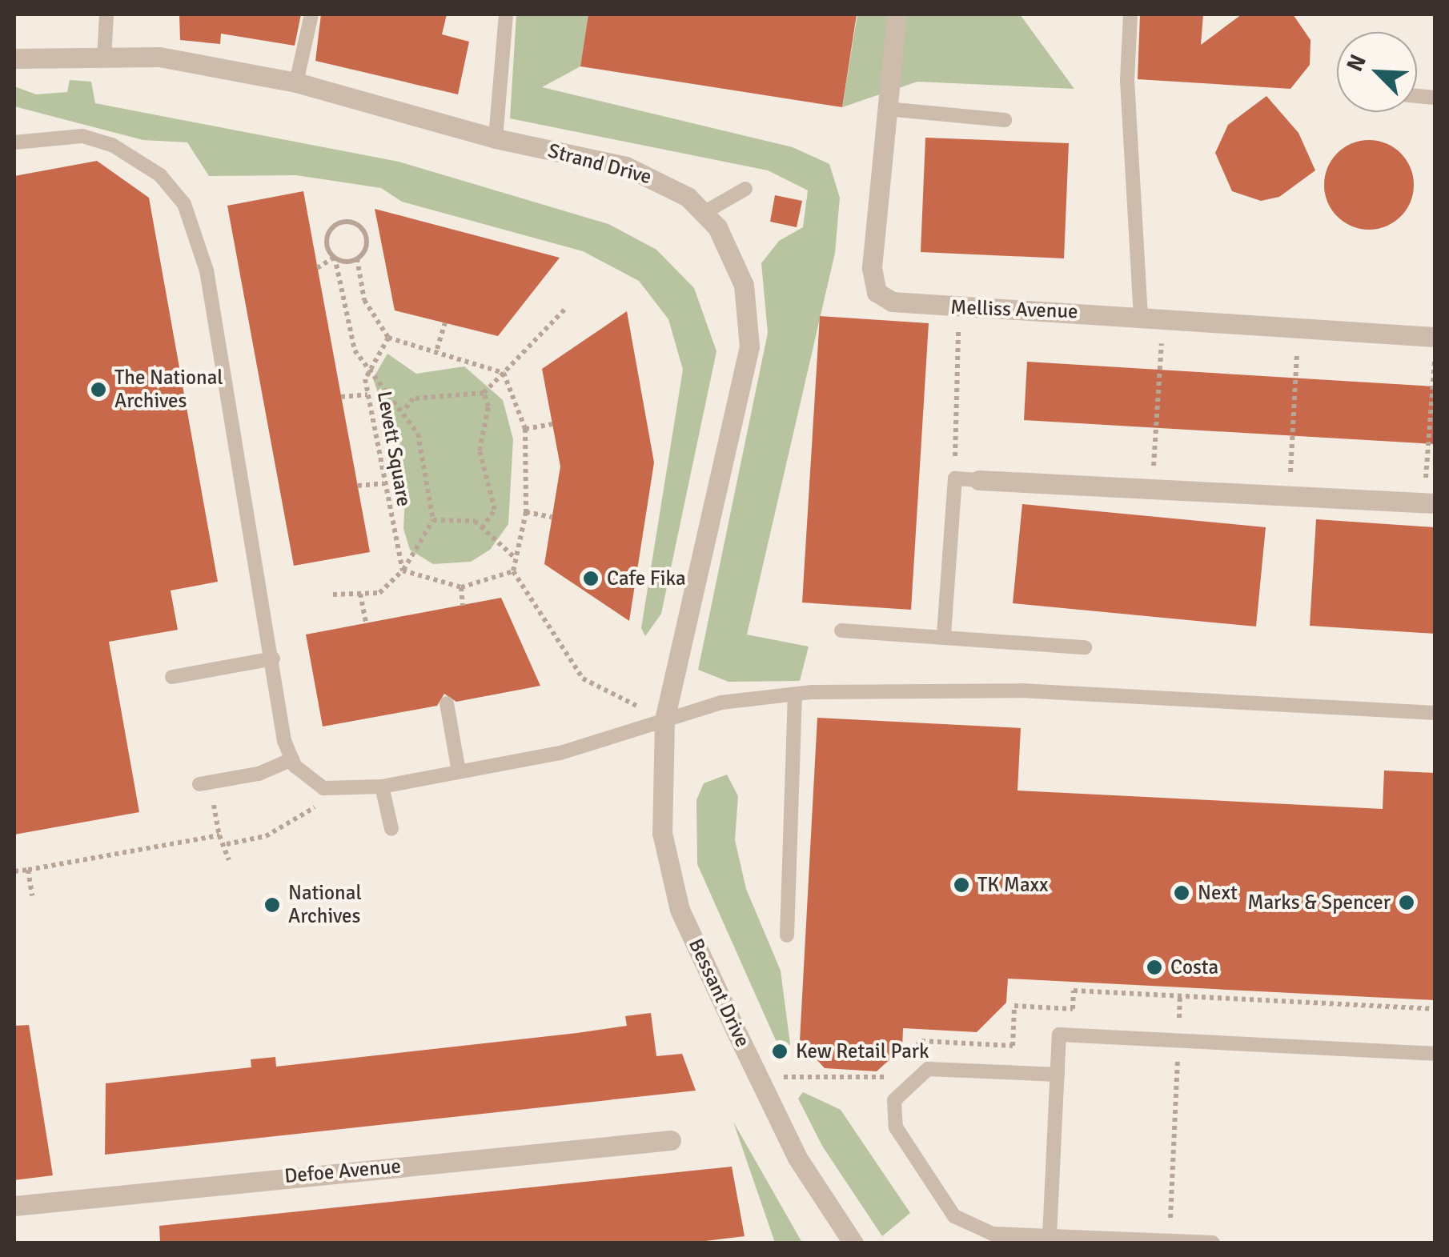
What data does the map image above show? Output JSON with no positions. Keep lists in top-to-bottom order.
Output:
{
  "streets": {
    "street": [
      "Strand Drive",
      "Melliss Avenue",
      "Bessant Drive",
      "Defoe Avenue"
    ],
    "path": ["Levett Square"]
  },
  "crossings": [
    ["Strand Drive", "Bessant Drive"]
  ],
  "places": [
    "The National Archives",
    "Cafe Fika",
    "TK Maxx",
    "Next",
    "Marks & Spencer",
    "National Archives",
    "Costa",
    "Kew Retail Park"
  ],
  "north": "top left"
}
